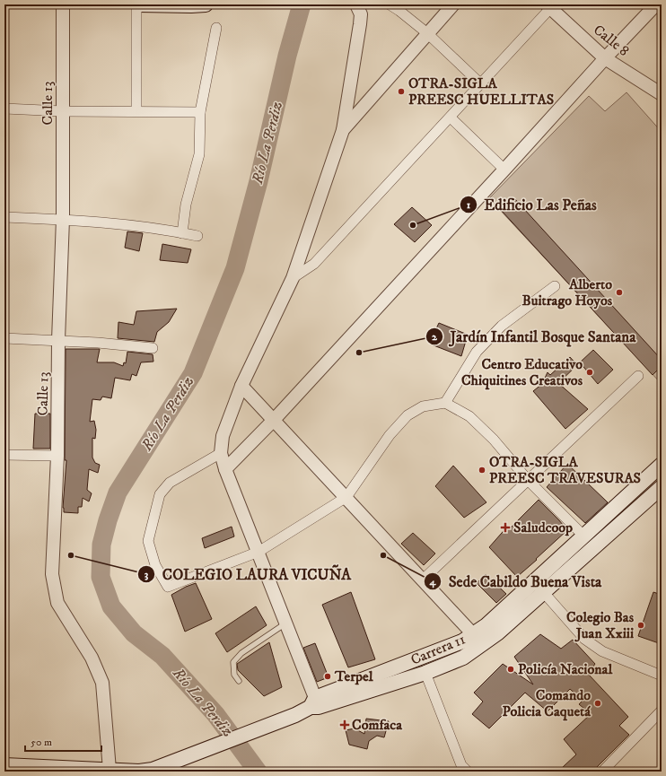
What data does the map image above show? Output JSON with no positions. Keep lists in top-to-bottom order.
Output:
{
  "streets": {
    "main road": ["Carrera 11"],
    "street": ["Calle 8", "Calle 13"]
  },
  "crossings": [
    ["Calle 13", "Carrera 11"]
  ],
  "water": ["Río La Perdiz"],
  "places": {
    "other": [
      "OTRA-SIGLA PREESC HUELLITAS",
      "Edificio Las Peñas",
      "Alberto Buitrago Hoyos",
      "Jardín Infantil Bosque Santana",
      "Centro Educativo Chiquitines Creativos",
      "OTRA-SIGLA PREESC TRAVESURAS",
      "COLEGIO LAURA VICUÑA",
      "Sede Cabildo Buena Vista",
      "Colegio Bas Juan Xxiii",
      "Policía Nacional",
      "Terpel",
      "Comando Policia Caquetá"
    ],
    "health": ["Saludcoop", "Comfaca"]
  },
  "scale_bar": "50 m"
}
